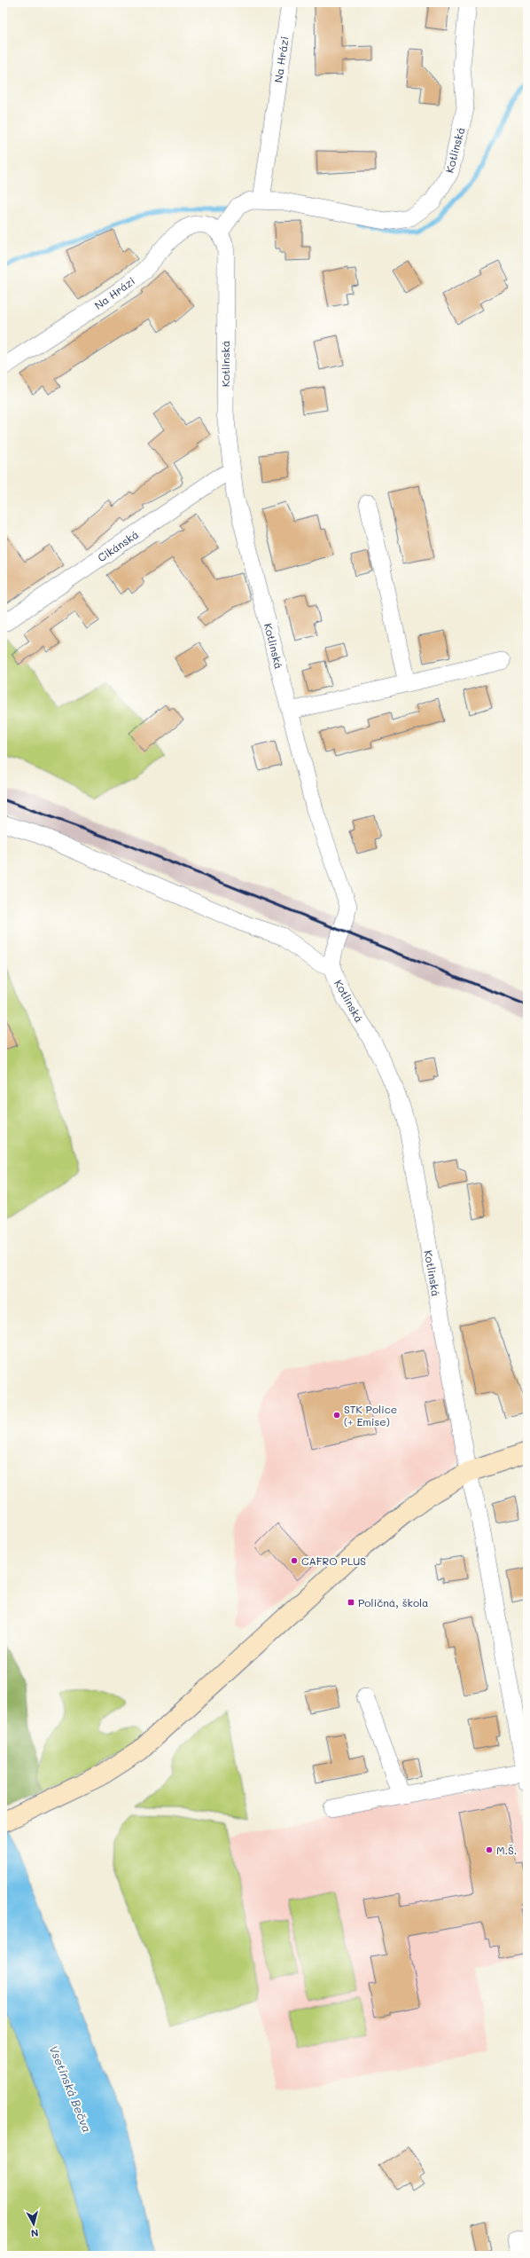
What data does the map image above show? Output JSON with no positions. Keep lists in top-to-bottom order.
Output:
{
  "streets": {
    "street": ["Na Hrázi", "Kotlinská", "Cikánská"]
  },
  "crossings": [
    ["Na Hrázi", "Kotlinská"],
    ["Kotlinská", "Cikánská"]
  ],
  "water": ["Vsetínská Bečva"],
  "places": {
    "other": ["STK Police (+ Emise)", "CAFRO PLUS", "M.Š."],
    "transit": ["Poličná, škola"]
  },
  "north": "bottom"
}
